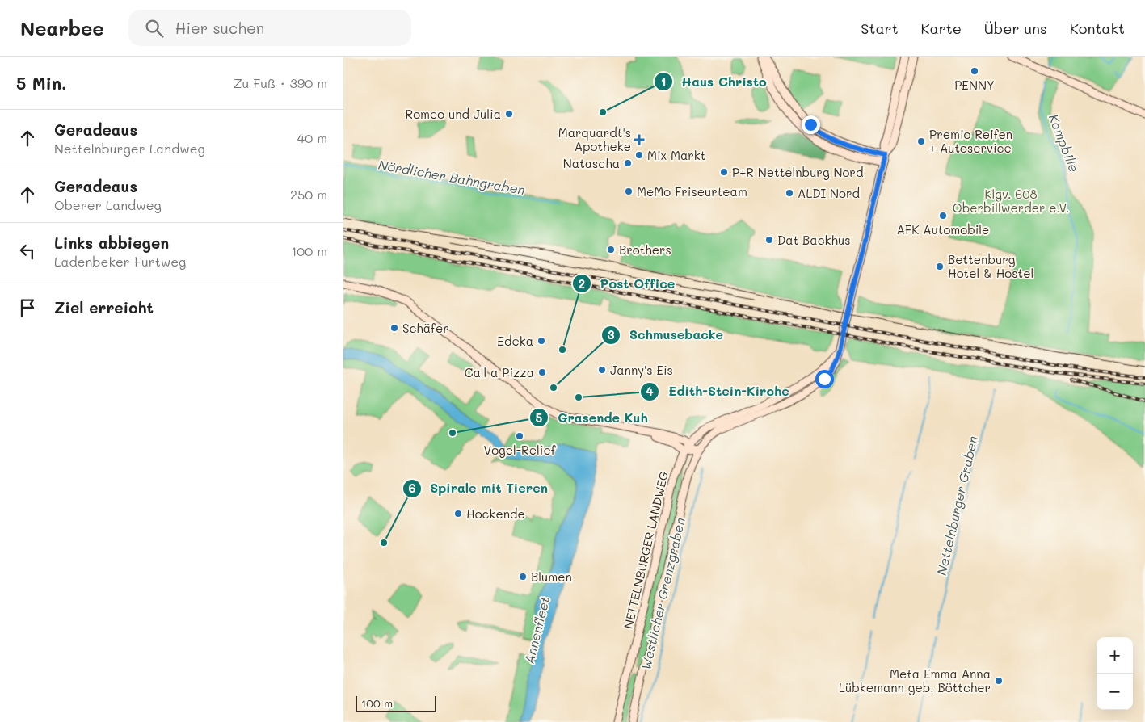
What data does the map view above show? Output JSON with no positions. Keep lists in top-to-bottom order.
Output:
{
  "streets": {
    "main road": ["NETTELNBURGER LANDWEG"]
  },
  "water": [
    "Kampbille",
    "Nördlicher Bahngraben",
    "Nettelnburger Graben",
    "Westlicher Grenzgraben",
    "Annenfleet"
  ],
  "parks": ["Klgv. 608 Oberbillwerder e.V."],
  "places": {
    "other": [
      "PENNY",
      "Haus Christo",
      "Romeo und Julia",
      "Premio Reifen + Autoservice",
      "Mix Markt",
      "Natascha",
      "P+R Nettelnburg Nord",
      "MeMo Friseurteam",
      "ALDI Nord",
      "AFK Automobile",
      "Dat Backhus",
      "Brothers",
      "Bettenburg Hotel & Hostel",
      "Schäfer",
      "Edeka",
      "Post Office",
      "Janny's Eis",
      "Call a Pizza",
      "Schmusebacke",
      "Edith-Stein-Kirche",
      "Grasende Kuh",
      "Vogel-Relief",
      "Hockende",
      "Spirale mit Tieren",
      "Blumen",
      "Meta Emma Anna Lübkemann geb. Böttcher"
    ],
    "health": ["Marquardt's Apotheke"]
  },
  "scale_bar": "100 m",
  "page": {
    "header": "Nearbee",
    "search": "Hier suchen",
    "nav": [
      "Start",
      "Karte",
      "Über uns",
      "Kontakt"
    ],
    "heading": ["5 Min.", "Zu Fuß · 390 m"],
    "list": [
      ["Geradeaus", "Nettelnburger Landweg", "40 m"],
      ["Geradeaus", "Oberer Landweg", "250 m"],
      ["Links abbiegen", "Ladenbeker Furtweg", "100 m"],
      "Ziel erreicht"
    ],
    "map_buttons": ["+", "−"],
    "scale": "100 m"
  }
}
